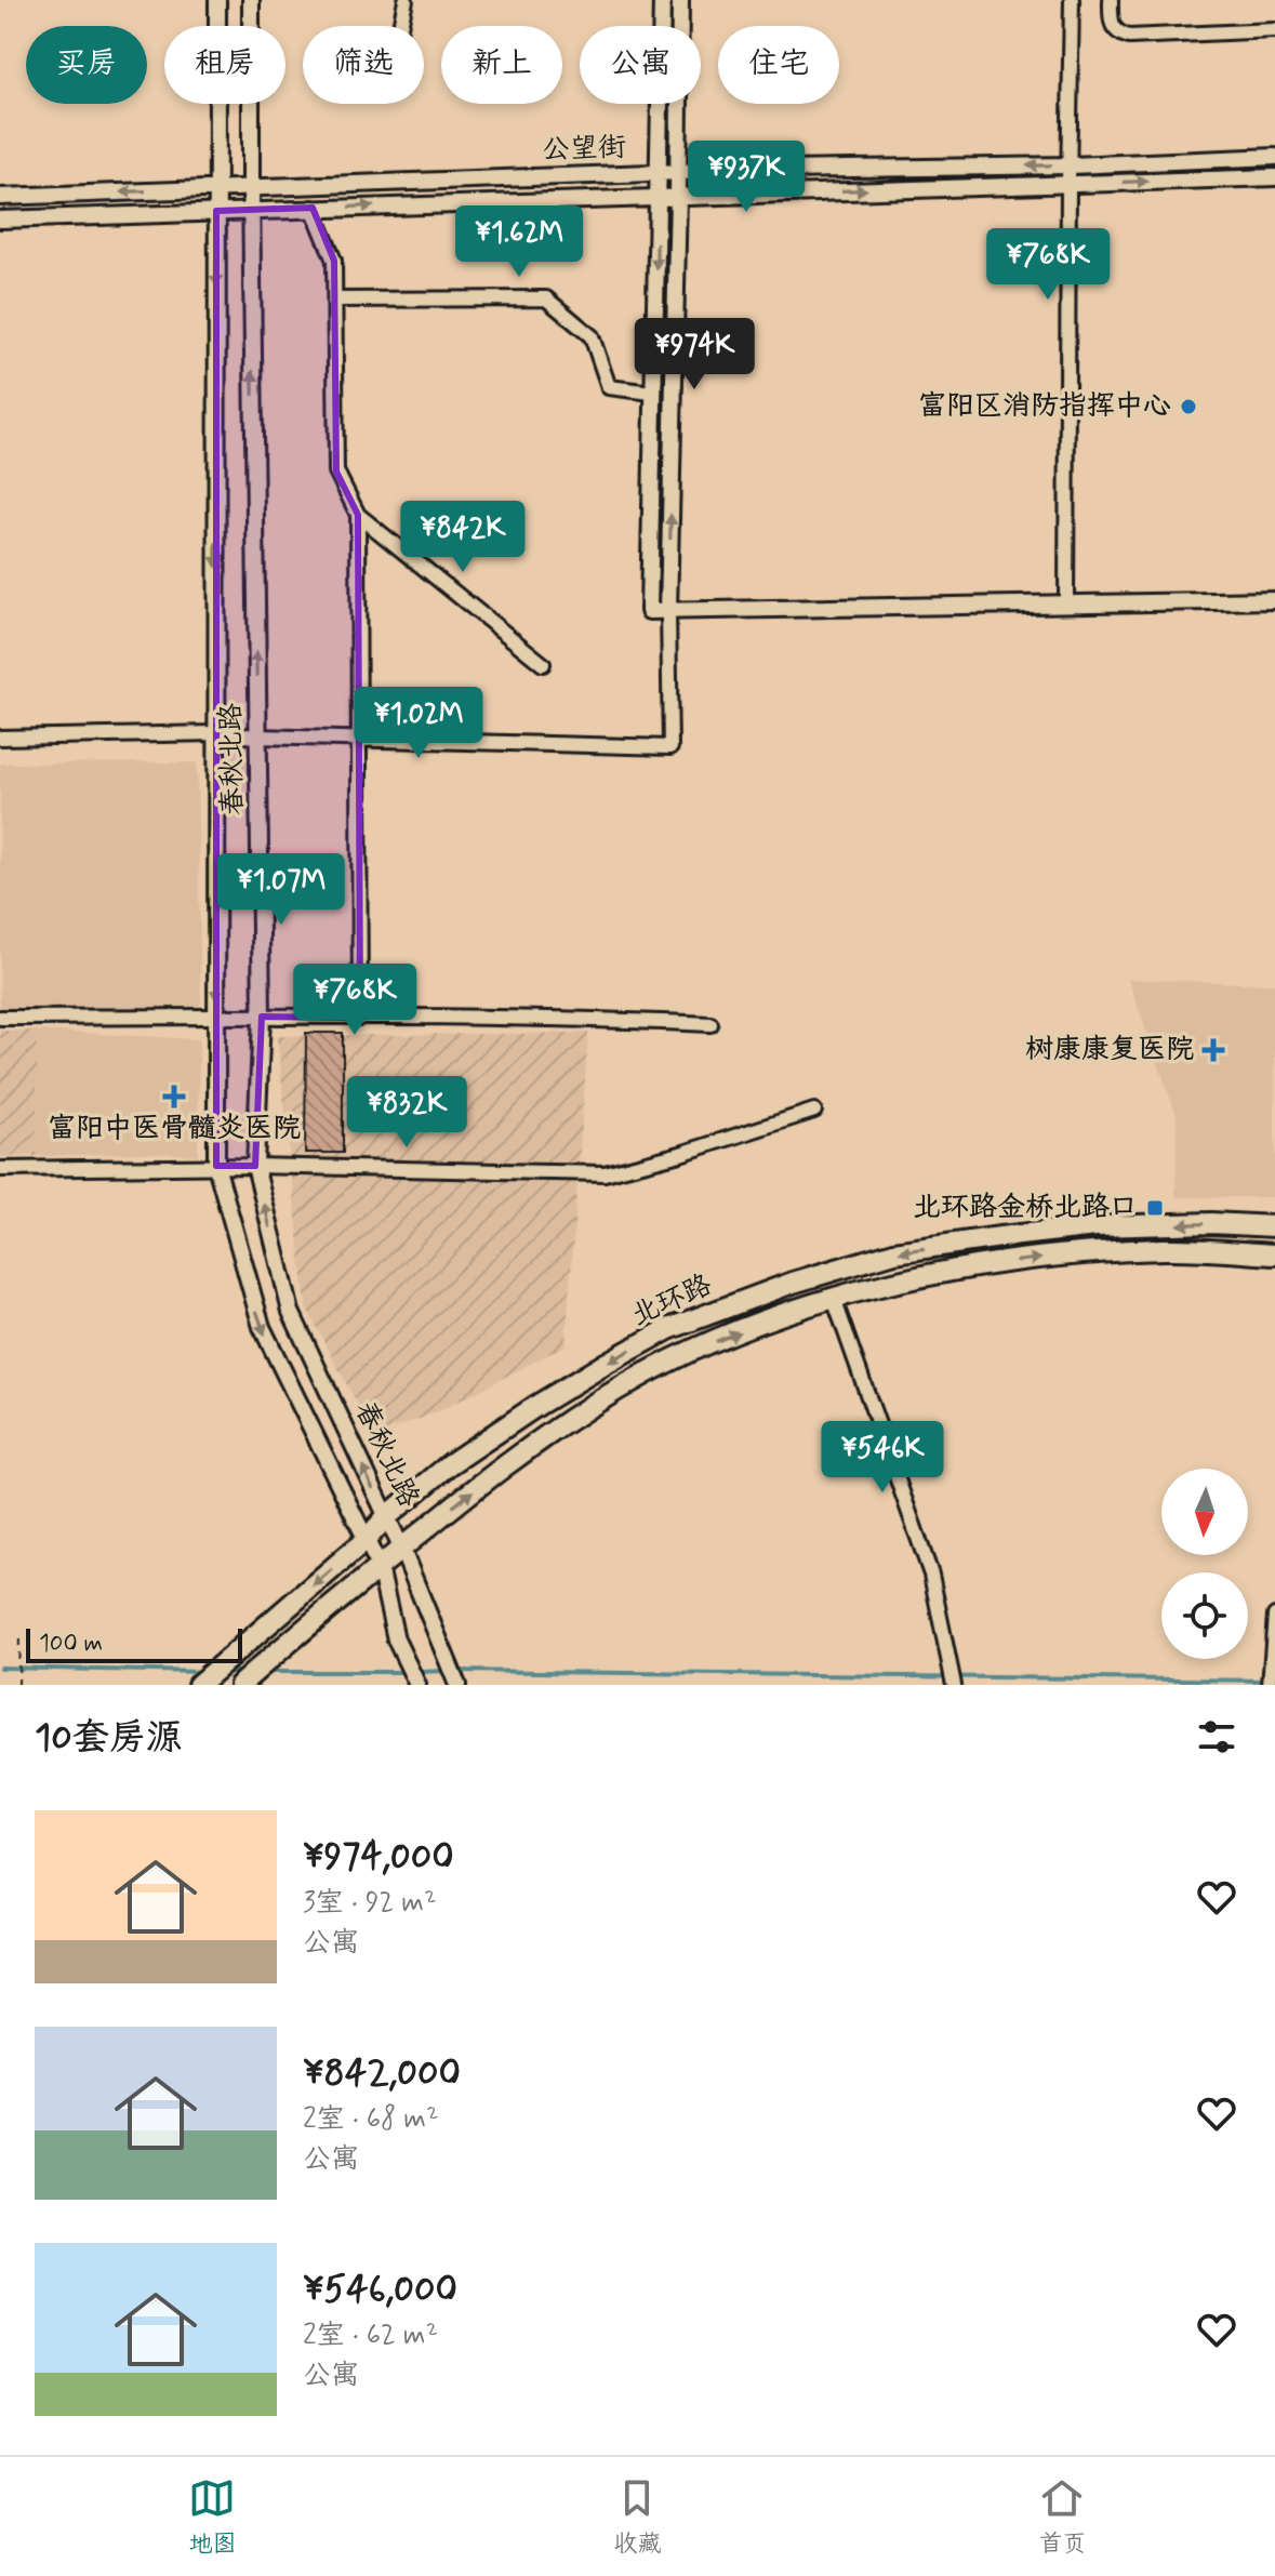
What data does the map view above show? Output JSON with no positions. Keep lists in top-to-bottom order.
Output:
{
  "streets": {
    "main road": ["北环路"],
    "street": ["公望街", "春秋北路"]
  },
  "crossings": [
    ["公望街", "春秋北路"],
    ["春秋北路", "北环路"]
  ],
  "places": {
    "other": ["富阳区消防指挥中心"],
    "health": ["树康康复医院", "富阳中医骨髓炎医院"],
    "transit": ["北环路金桥北路口"]
  },
  "scale_bar": "100 m",
  "north": "bottom",
  "page": {
    "chip": [
      "买房",
      "租房",
      "筛选",
      "新上",
      "公寓",
      "住宅"
    ],
    "price": [
      "¥937K",
      "¥1.62M",
      "¥768K",
      "¥974K",
      "¥842K",
      "¥1.02M",
      "¥1.07M",
      "¥768K",
      "¥832K",
      "¥546K"
    ],
    "scale": "100 m",
    "heading": "10套房源",
    "list": [
      {
        "name": "¥974,000",
        "note": "3室 · 92 m² · 公寓"
      },
      {
        "name": "¥842,000",
        "note": "2室 · 68 m² · 公寓"
      },
      {
        "name": "¥546,000",
        "note": "2室 · 62 m² · 公寓"
      }
    ],
    "tabs": ["地图", "收藏", "首页"]
  }
}
